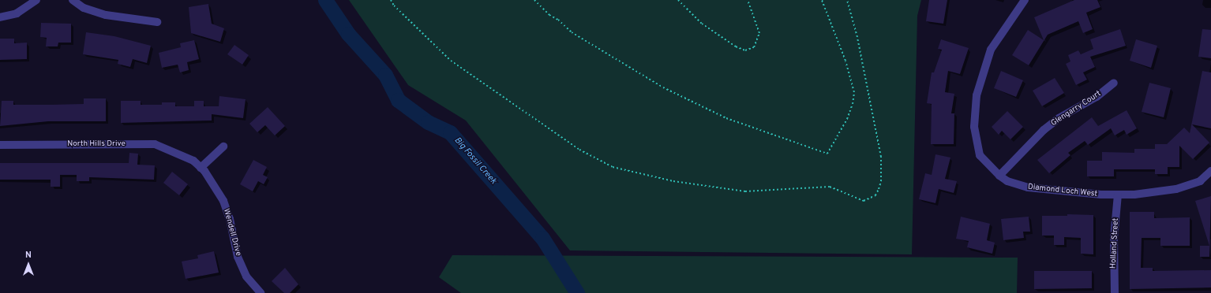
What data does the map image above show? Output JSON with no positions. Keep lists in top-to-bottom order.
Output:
{
  "streets": {
    "street": [
      "Glengarry Court",
      "North Hills Drive",
      "Diamond Loch West",
      "Wendell Drive",
      "Holland Street"
    ]
  },
  "crossings": [
    ["Glengarry Court", "Diamond Loch West"],
    ["North Hills Drive", "Wendell Drive"],
    ["Diamond Loch West", "Holland Street"]
  ],
  "water": ["Big Fossil Creek"],
  "north": "top"
}
